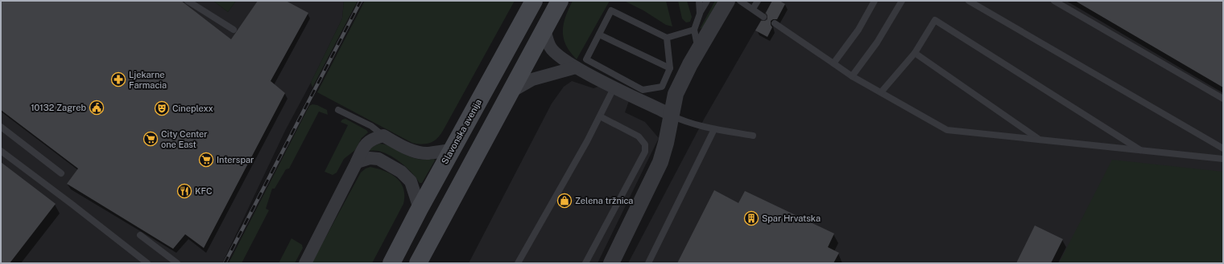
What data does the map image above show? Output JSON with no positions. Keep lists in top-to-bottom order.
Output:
{
  "streets": {
    "main road": ["Slavonska avenija"]
  },
  "places": {
    "pharmacy": ["Ljekarne Farmacia"],
    "public building": ["10132 Zagreb"],
    "theatre": ["Cineplexx"],
    "supermarket": ["City Center one East", "Interspar"],
    "restaurant": ["KFC"],
    "shop": ["Zelena tržnica"],
    "building": ["Spar Hrvatska"]
  }
}
